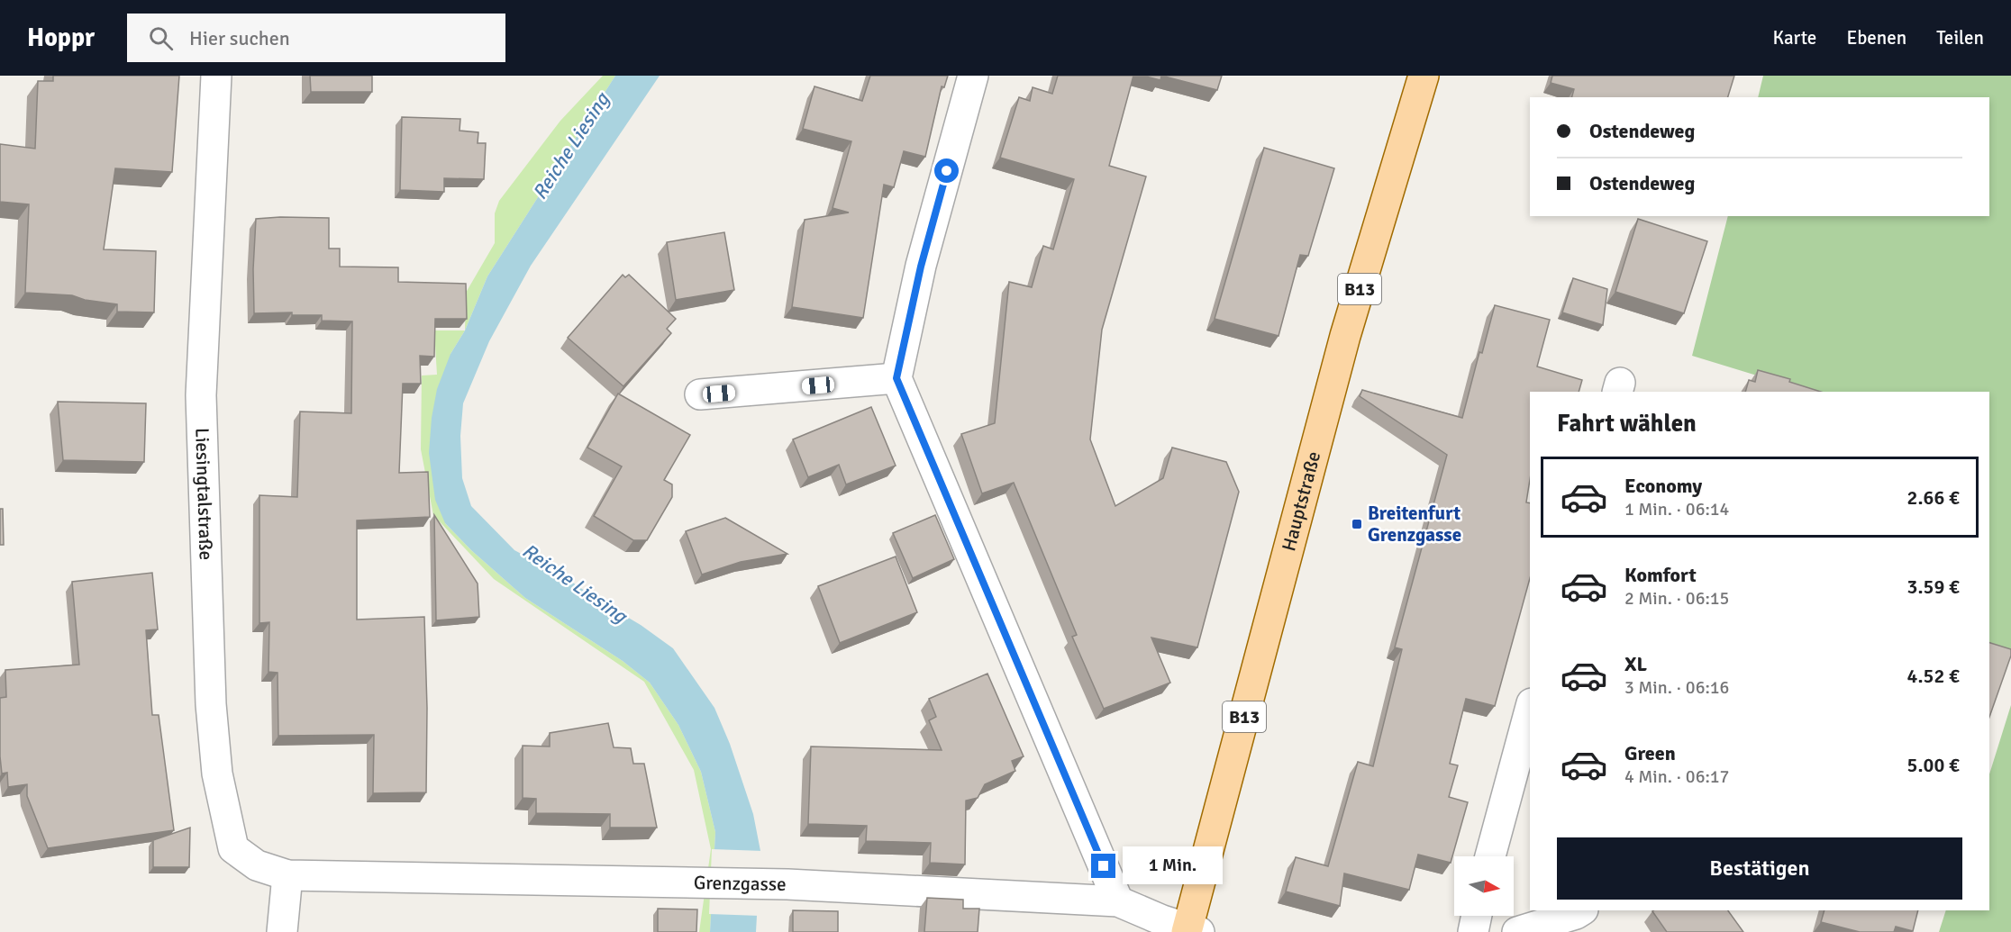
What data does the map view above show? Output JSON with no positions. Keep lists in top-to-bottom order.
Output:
{
  "streets": {
    "main road": ["B13", "Hauptstraße"],
    "street": ["Liesingtalstraße", "Grenzgasse"]
  },
  "crossings": [
    ["Liesingtalstraße", "Grenzgasse"],
    ["Hauptstraße", "Grenzgasse"]
  ],
  "water": ["Reiche Liesing"],
  "places": {
    "transit": ["Breitenfurt Grenzgasse"]
  },
  "north": "right",
  "page": {
    "header": "Hoppr",
    "search": "Hier suchen",
    "nav": ["Karte", "Ebenen", "Teilen"],
    "banner": ["Ostendeweg", "Ostendeweg"],
    "heading": "Fahrt wählen",
    "list": [
      {
        "name": "Economy",
        "note": "1 Min. · 06:14",
        "value": "2.66 €"
      },
      {
        "name": "Komfort",
        "note": "2 Min. · 06:15",
        "value": "3.59 €"
      },
      {
        "name": "XL",
        "note": "3 Min. · 06:16",
        "value": "4.52 €"
      },
      {
        "name": "Green",
        "note": "4 Min. · 06:17",
        "value": "5.00 €"
      }
    ],
    "buttons": "Bestätigen",
    "bubble": "1 Min."
  }
}
